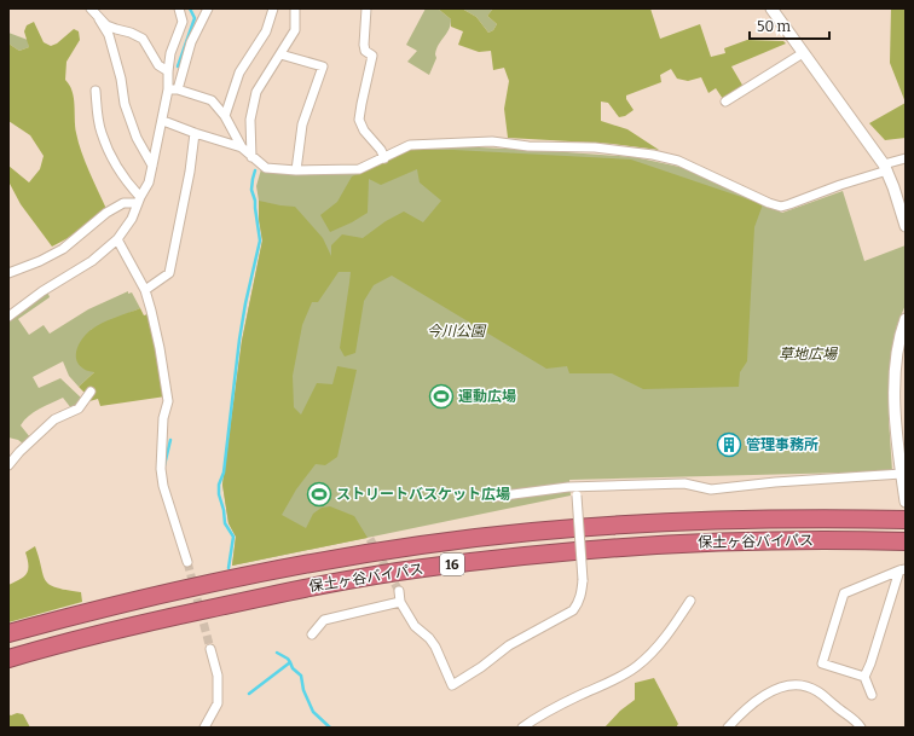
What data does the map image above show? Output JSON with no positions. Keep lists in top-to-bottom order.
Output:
{
  "streets": {
    "highway": ["保土ヶ谷バイパス", "16"]
  },
  "parks": ["今川公園", "草地広場"],
  "places": {
    "sports": ["運動広場", "ストリートバスケット広場"],
    "building": ["管理事務所"]
  },
  "scale_bar": "50 m"
}
